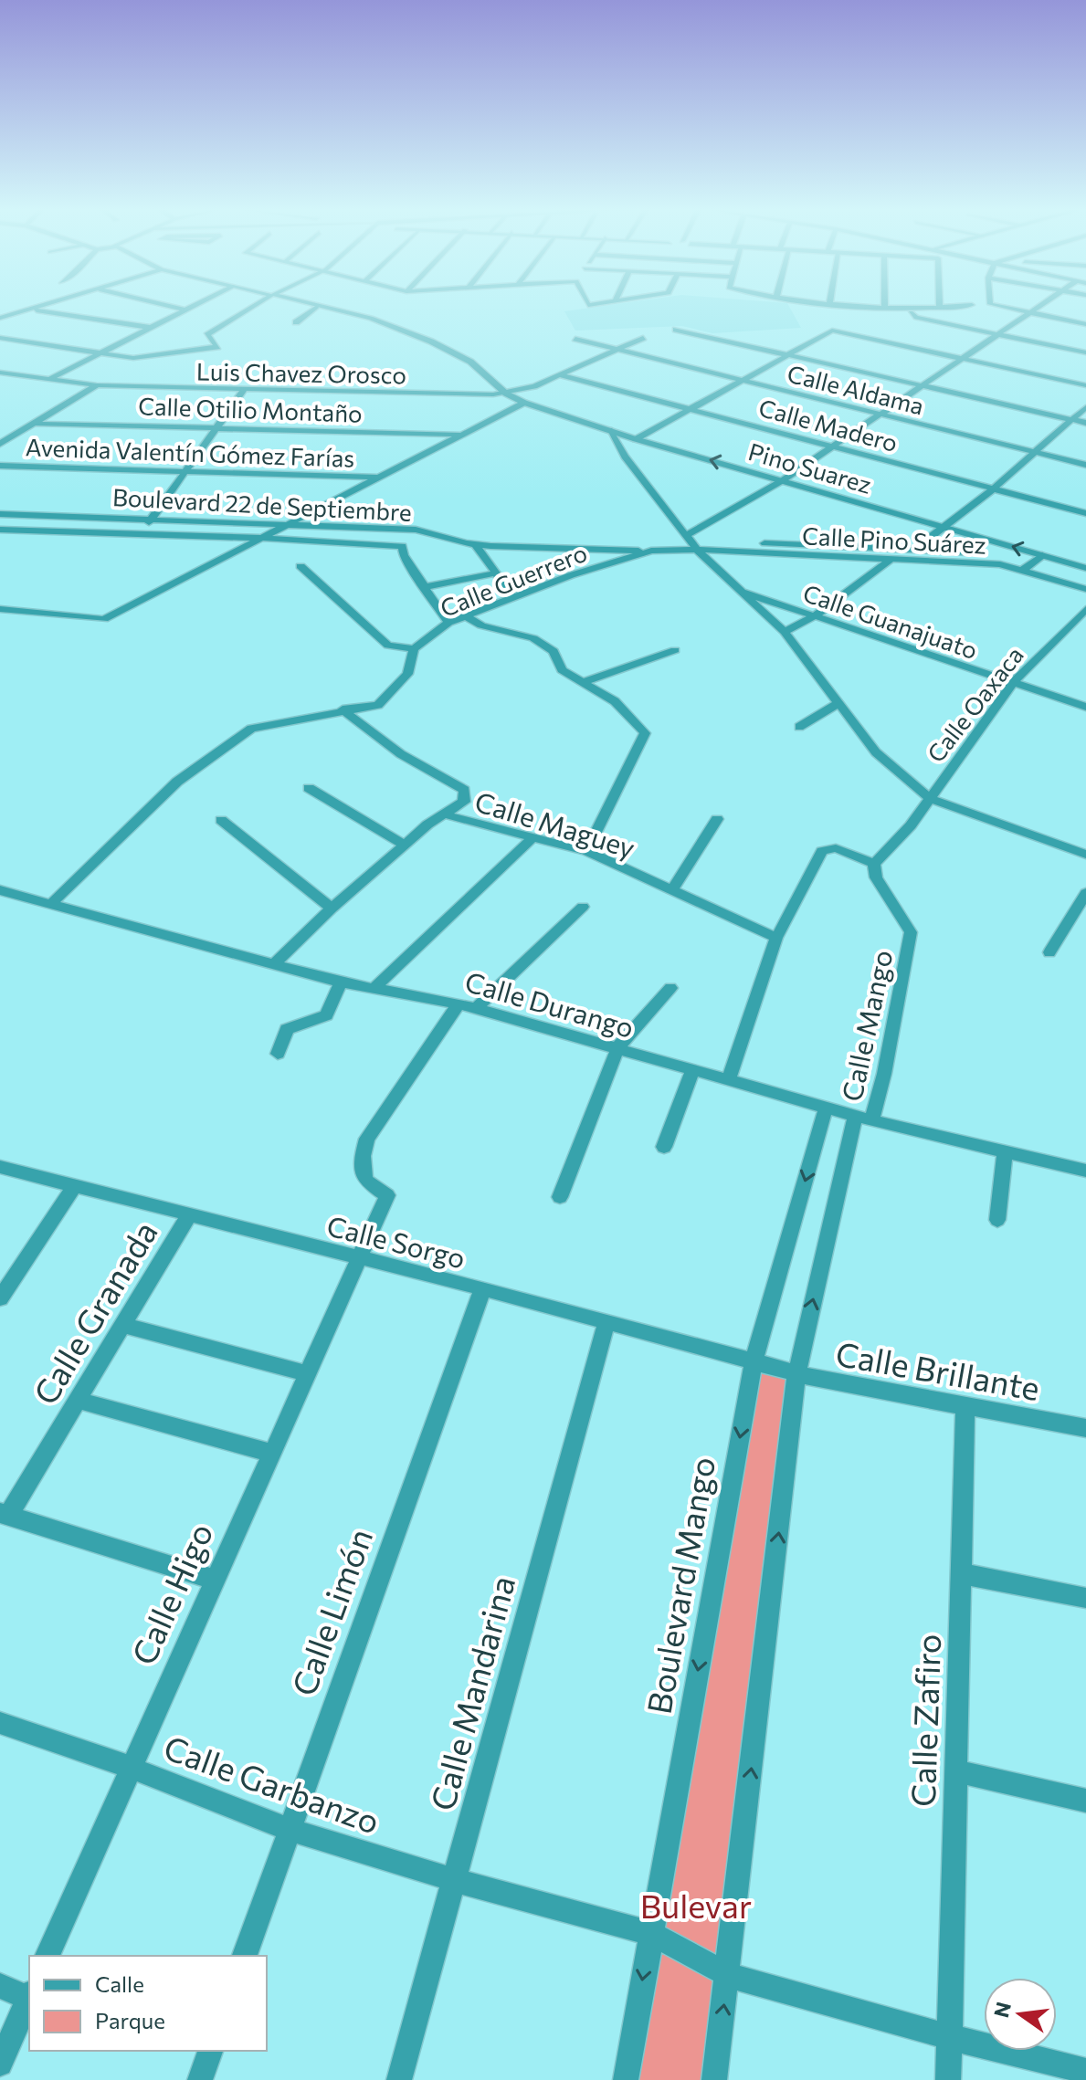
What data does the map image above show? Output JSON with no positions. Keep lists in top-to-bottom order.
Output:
{
  "streets": {
    "street": [
      "Luis Chavez Orosco",
      "Calle Aldama",
      "Calle Otilio Montaño",
      "Calle Madero",
      "Avenida Valentín Gómez Farías",
      "Pino Suarez",
      "Boulevard 22 de Septiembre",
      "Calle Pino Suárez",
      "Calle Guerrero",
      "Calle Guanajuato",
      "Calle Oaxaca",
      "Calle Maguey",
      "Calle Durango",
      "Calle Mango",
      "Calle Sorgo",
      "Calle Granada",
      "Calle Brillante",
      "Boulevard Mango",
      "Calle Higo",
      "Calle Limón",
      "Calle Mandarina",
      "Calle Zafiro",
      "Calle Garbanzo"
    ]
  },
  "crossings": [
    ["Luis Chavez Orosco", "Pino Suarez"],
    ["Boulevard 22 de Septiembre", "Calle Guerrero"],
    ["Calle Pino Suárez", "Calle Guerrero"],
    ["Calle Pino Suárez", "Calle Guanajuato"],
    ["Calle Guerrero", "Calle Guanajuato"],
    ["Calle Guerrero", "Calle Durango"],
    ["Calle Guanajuato", "Calle Oaxaca"],
    ["Calle Oaxaca", "Calle Mango"],
    ["Calle Maguey", "Calle Durango"],
    ["Calle Durango", "Calle Mango"],
    ["Calle Durango", "Boulevard Mango"],
    ["Calle Durango", "Calle Higo"],
    ["Calle Sorgo", "Calle Granada"],
    ["Calle Sorgo", "Calle Brillante"],
    ["Calle Sorgo", "Boulevard Mango"],
    ["Calle Sorgo", "Calle Higo"],
    ["Calle Sorgo", "Calle Limón"],
    ["Calle Sorgo", "Calle Mandarina"],
    ["Calle Brillante", "Calle Zafiro"],
    ["Boulevard Mango", "Calle Garbanzo"],
    ["Calle Higo", "Calle Garbanzo"],
    ["Calle Limón", "Calle Garbanzo"],
    ["Calle Mandarina", "Calle Garbanzo"],
    ["Calle Zafiro", "Calle Garbanzo"]
  ],
  "parks": ["Bulevar"],
  "legend": ["Calle", "Parque"],
  "north": "left"
}
